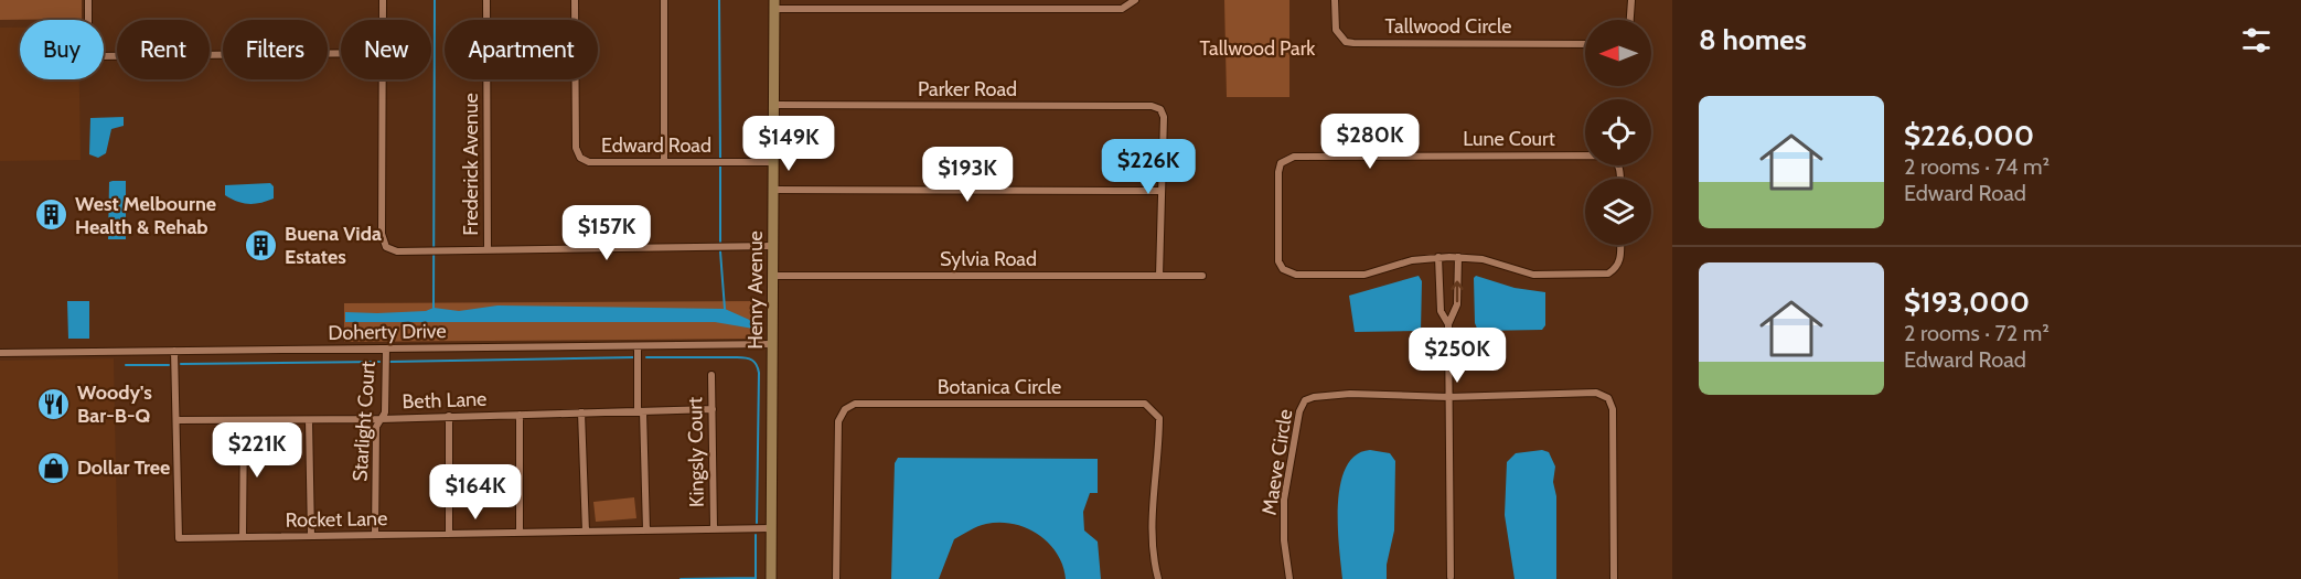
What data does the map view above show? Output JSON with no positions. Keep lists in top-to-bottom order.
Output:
{
  "streets": {
    "street": [
      "Tallwood Circle",
      "Parker Road",
      "Lune Court",
      "Edward Road",
      "Frederick Avenue",
      "Sylvia Road",
      "Henry Avenue",
      "Doherty Drive",
      "Botanica Circle",
      "Beth Lane",
      "Starlight Court",
      "Kingsly Court",
      "Maeve Circle",
      "Rocket Lane"
    ]
  },
  "crossings": [
    ["Parker Road", "Henry Avenue"],
    ["Edward Road", "Henry Avenue"],
    ["Sylvia Road", "Henry Avenue"],
    ["Henry Avenue", "Doherty Drive"],
    ["Henry Avenue", "Rocket Lane"],
    ["Doherty Drive", "Starlight Court"],
    ["Beth Lane", "Starlight Court"],
    ["Beth Lane", "Kingsly Court"],
    ["Beth Lane", "Rocket Lane"],
    ["Starlight Court", "Rocket Lane"],
    ["Kingsly Court", "Rocket Lane"]
  ],
  "parks": ["Tallwood Park"],
  "places": {
    "building": ["West Melbourne Health & Rehab", "Buena Vida Estates"],
    "restaurant": ["Woody's Bar-B-Q"],
    "shop": ["Dollar Tree"]
  },
  "north": "left",
  "page": {
    "heading": "8 homes",
    "chip": [
      "Buy",
      "Rent",
      "Filters",
      "New",
      "Apartment"
    ],
    "list": [
      {
        "name": "$226,000",
        "note": "2 rooms · 74 m² · Edward Road"
      },
      {
        "name": "$193,000",
        "note": "2 rooms · 72 m² · Edward Road"
      }
    ],
    "price": [
      "$280K",
      "$149K",
      "$226K",
      "$193K",
      "$157K",
      "$250K",
      "$221K",
      "$164K"
    ]
  }
}
